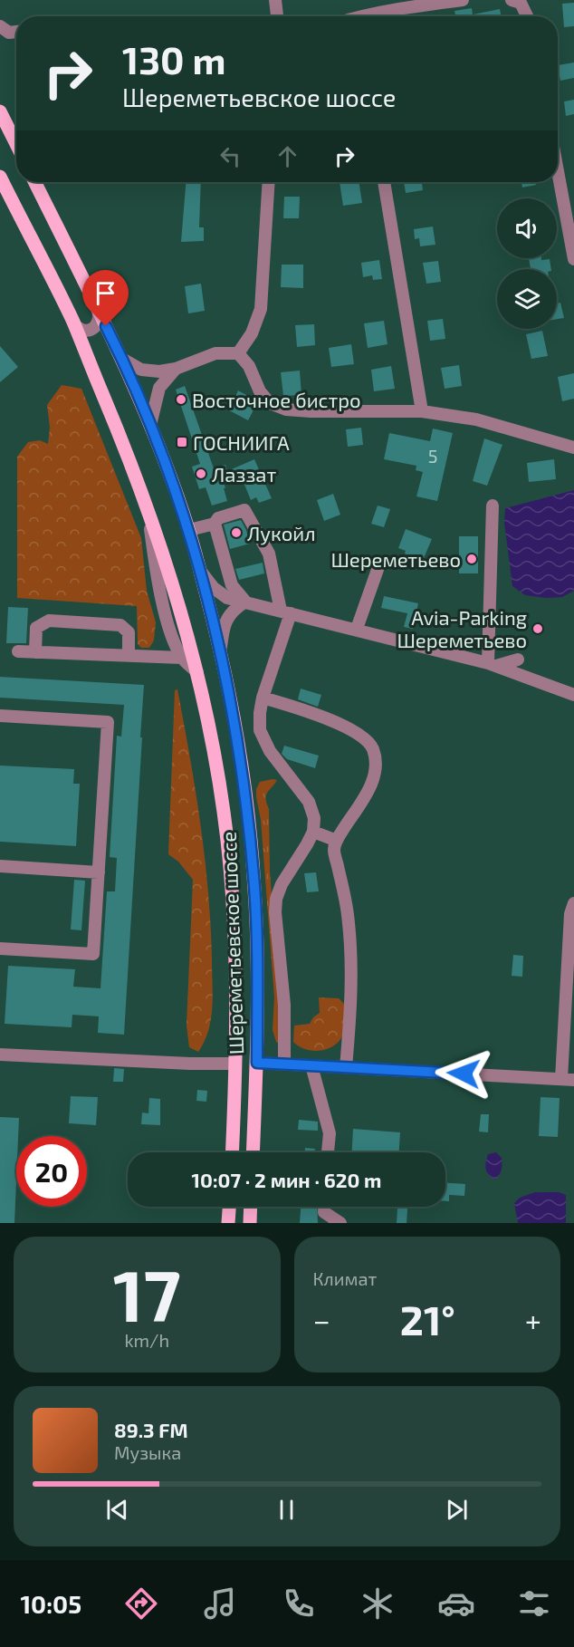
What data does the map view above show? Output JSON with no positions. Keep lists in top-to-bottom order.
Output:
{
  "streets": {
    "main road": ["Шереметьевское шоссе"]
  },
  "places": {
    "other": [
      "Восточное бистро",
      "Лаззат",
      "Лукойл",
      "Шереметьево",
      "Avia-Parking Шереметьево"
    ],
    "transit": ["ГОСНИИГА"]
  },
  "house_numbers": ["5"],
  "page": {
    "turn": ["130 m", "Шереметьевское шоссе"],
    "limit": "20",
    "trip": "10:07 · 2 мин · 620 m",
    "tile": [
      ["17", "km/h"],
      "Климат"
    ],
    "heat": ["−", "21°", "+"],
    "song": ["89.3 FM", "Музыка"],
    "tabs": "10:05"
  }
}
